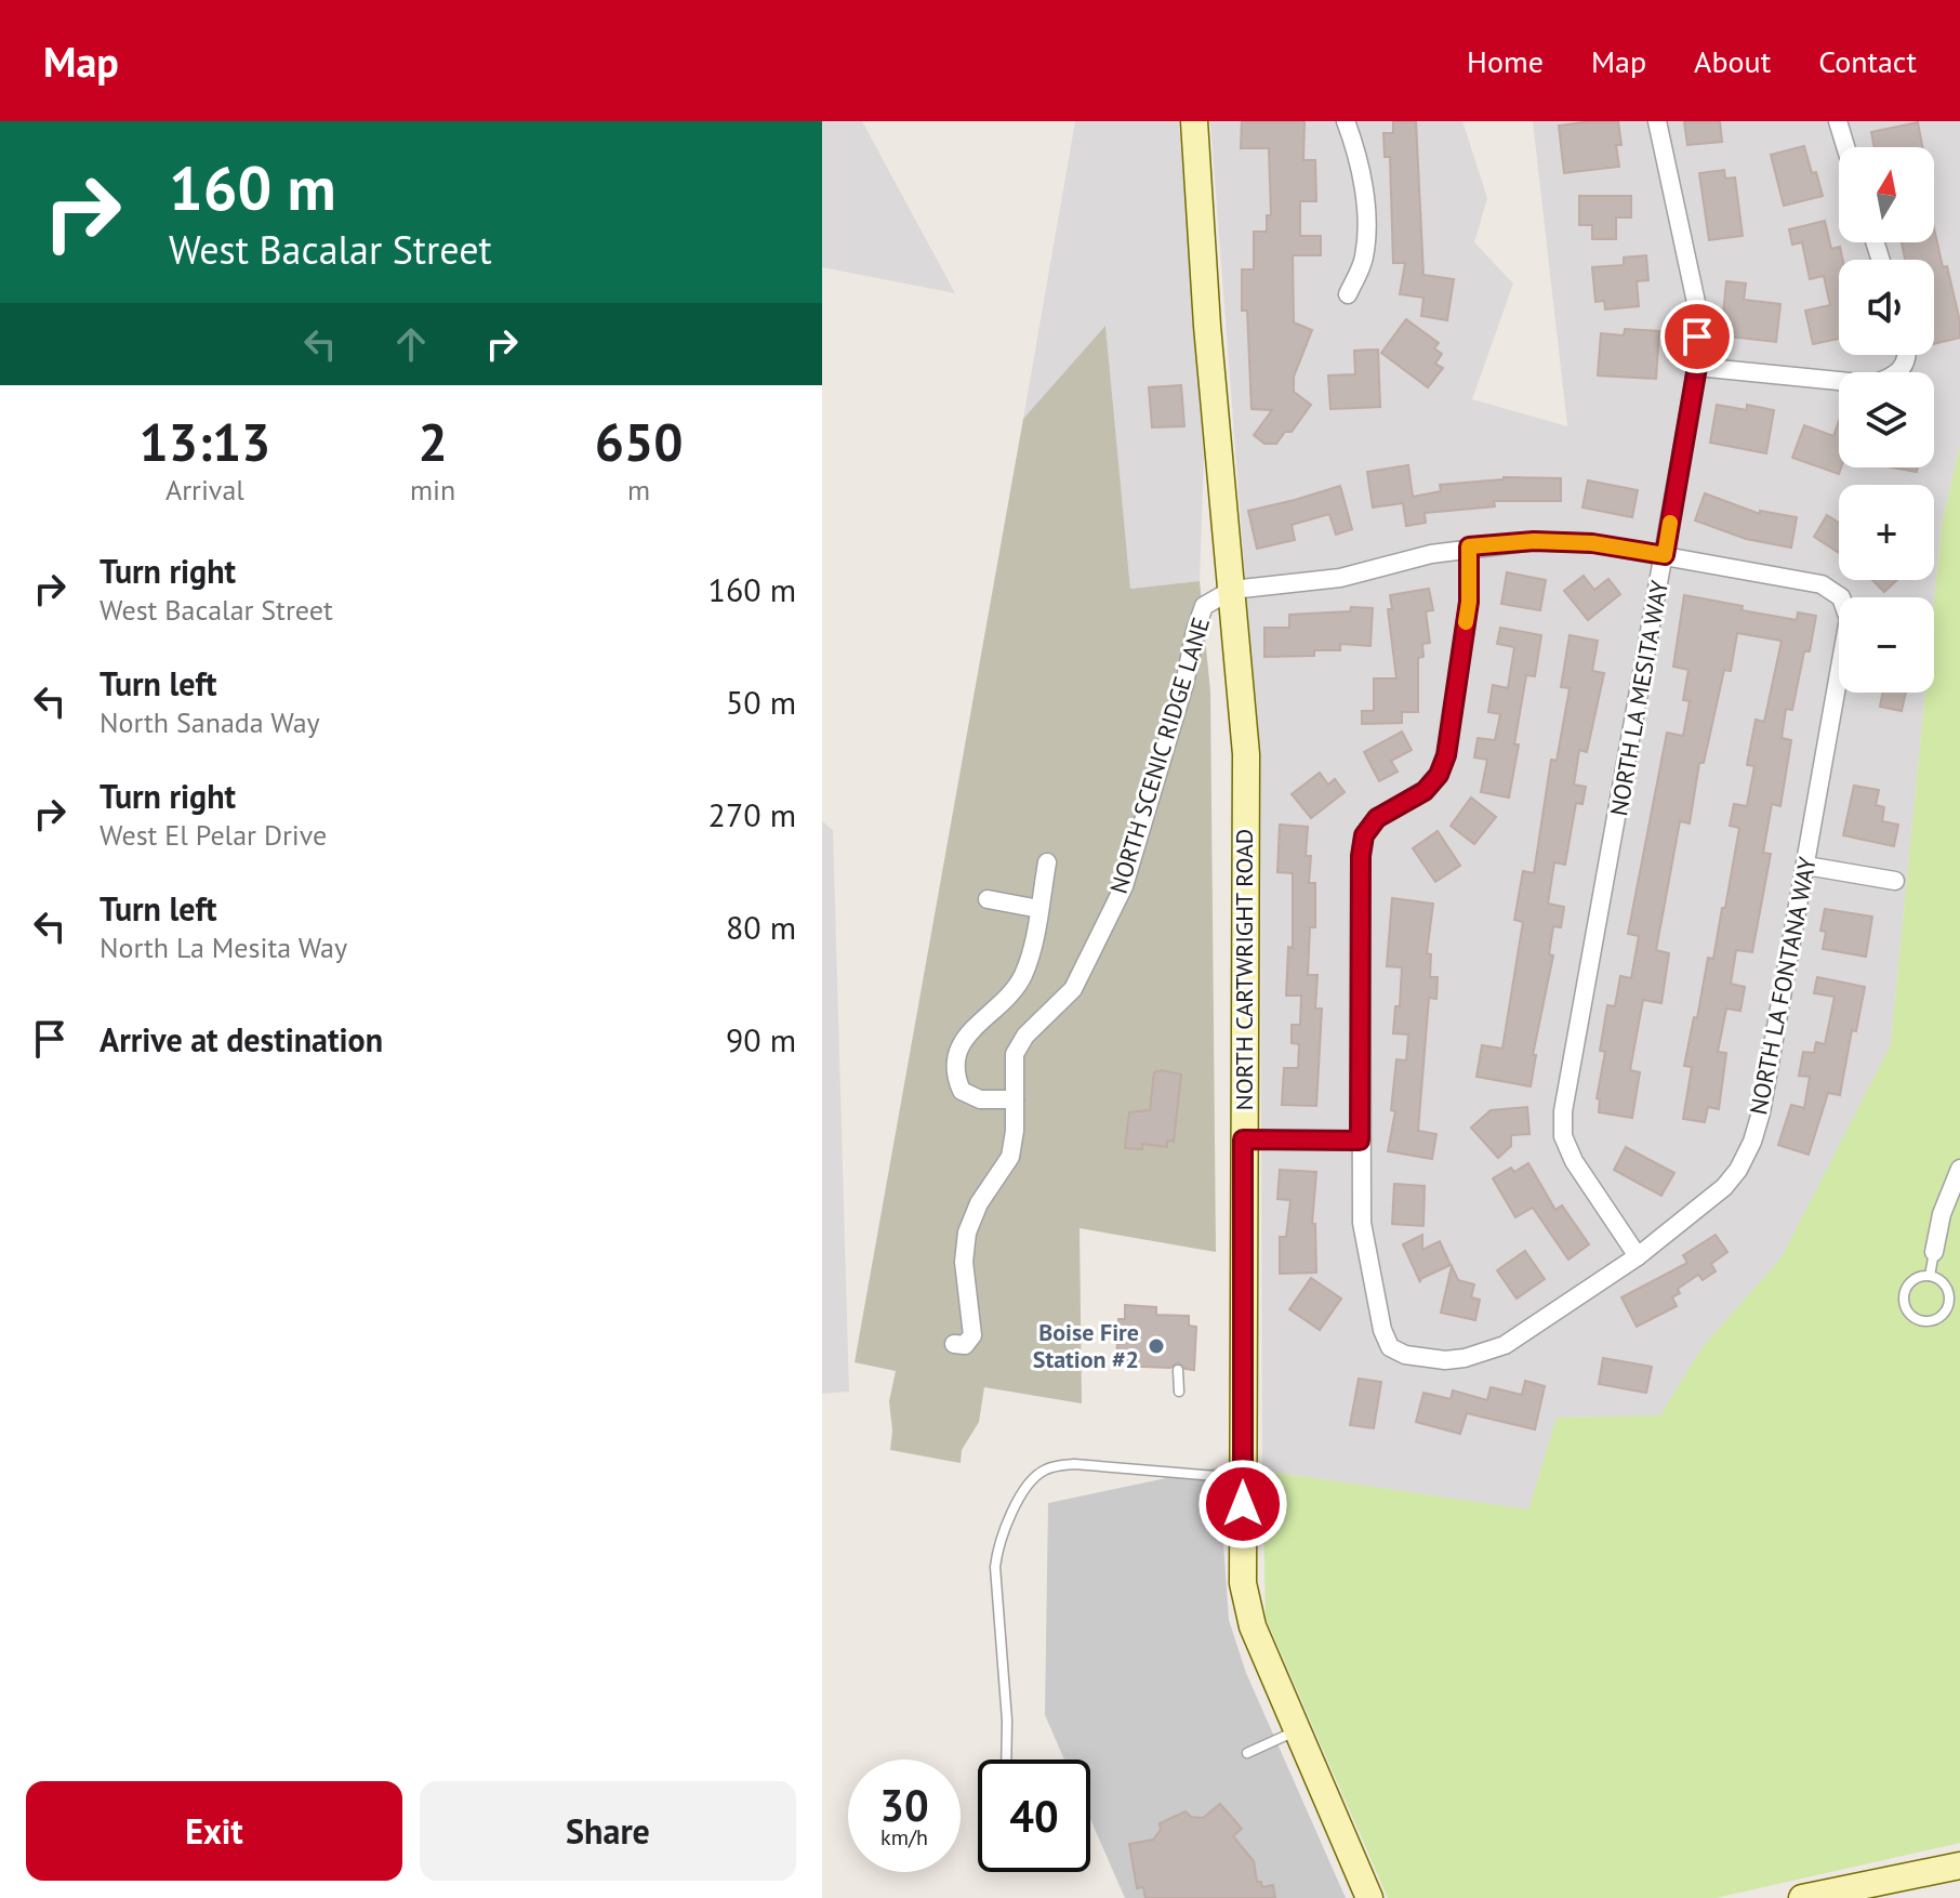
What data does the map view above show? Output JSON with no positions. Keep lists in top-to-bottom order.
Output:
{
  "streets": {
    "street": [
      "NORTH LA MESITA WAY",
      "NORTH SCENIC RIDGE LANE",
      "NORTH CARTWRIGHT ROAD",
      "NORTH LA FONTANA WAY"
    ]
  },
  "crossings": [
    ["NORTH LA MESITA WAY", "NORTH LA FONTANA WAY"],
    ["NORTH SCENIC RIDGE LANE", "NORTH CARTWRIGHT ROAD"]
  ],
  "places": ["Boise Fire Station #2"],
  "north": "top",
  "page": {
    "header": "Map",
    "nav": [
      "Home",
      "Map",
      "About",
      "Contact"
    ],
    "turn": ["160 m", "West Bacalar Street"],
    "map_buttons": ["+", "−"],
    "eta": [
      "13:13",
      "Arrival",
      "2",
      "min",
      "650",
      "m"
    ],
    "list": [
      {
        "name": "Turn right",
        "note": "West Bacalar Street",
        "value": "160 m"
      },
      {
        "name": "Turn left",
        "note": "North Sanada Way",
        "value": "50 m"
      },
      {
        "name": "Turn right",
        "note": "West El Pelar Drive",
        "value": "270 m"
      },
      {
        "name": "Turn left",
        "note": "North La Mesita Way",
        "value": "80 m"
      },
      {
        "name": "Arrive at destination",
        "value": "90 m"
      }
    ],
    "speed": "30 km/h",
    "limit": "40",
    "buttons": ["Exit", "Share"]
  }
}
